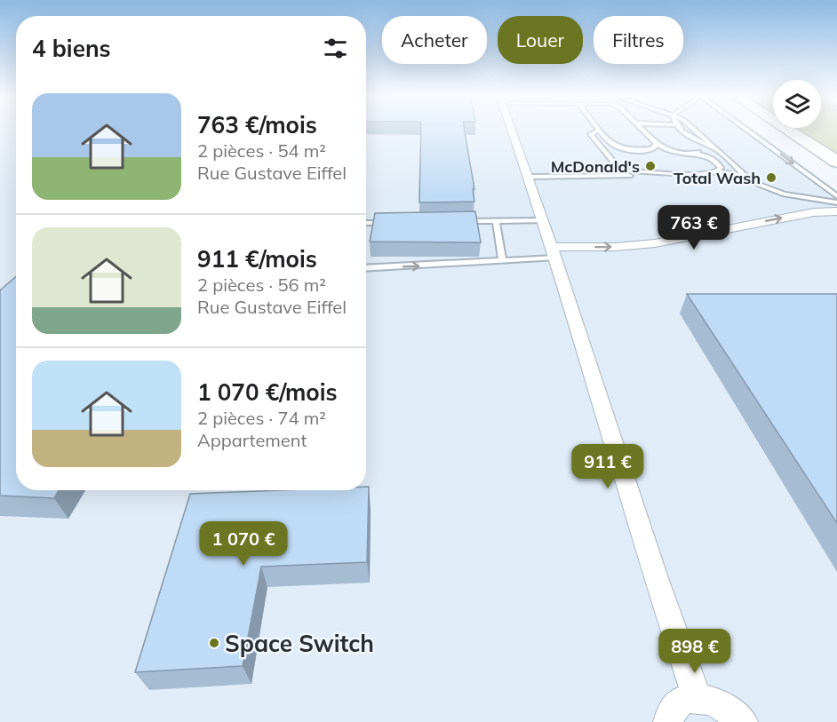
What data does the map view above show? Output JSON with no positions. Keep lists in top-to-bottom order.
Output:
{
  "places": ["McDonald's", "Total Wash", "Space Switch"],
  "page": {
    "chip": ["Acheter", "Louer", "Filtres"],
    "heading": "4 biens",
    "list": [
      {
        "name": "763 €/mois",
        "note": "2 pièces · 54 m² · Rue Gustave Eiffel"
      },
      {
        "name": "911 €/mois",
        "note": "2 pièces · 56 m² · Rue Gustave Eiffel"
      },
      {
        "name": "1 070 €/mois",
        "note": "2 pièces · 74 m² · Appartement"
      }
    ],
    "price": [
      "763 €",
      "911 €",
      "1 070 €",
      "898 €"
    ]
  }
}
